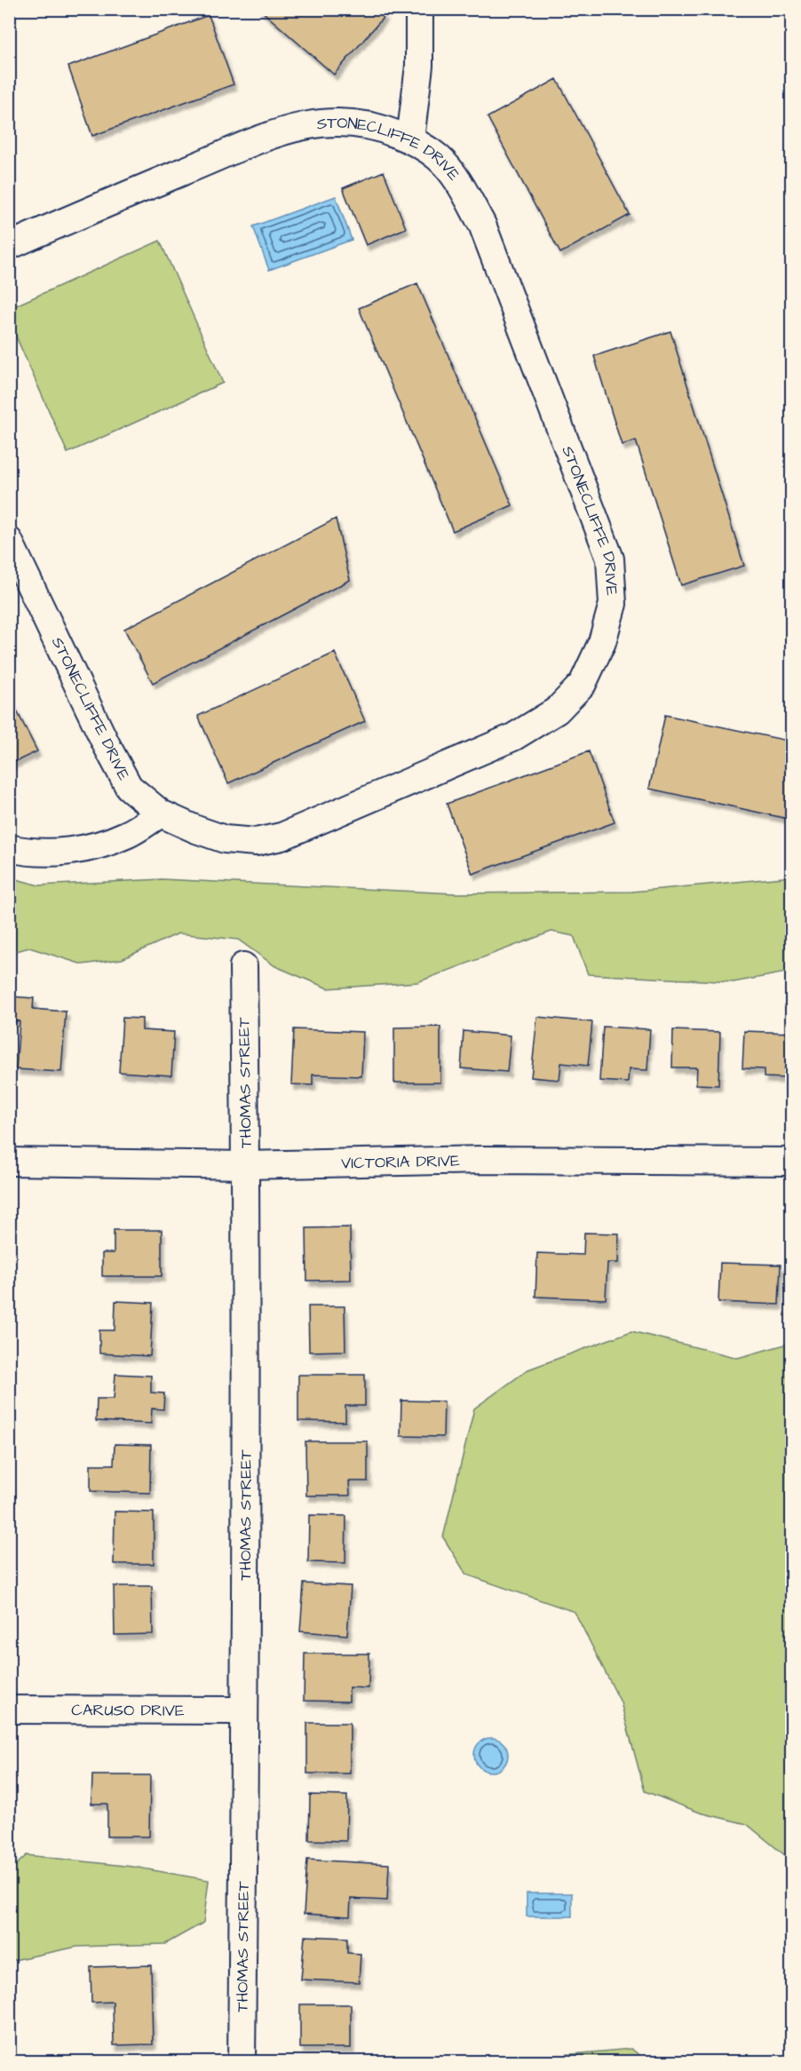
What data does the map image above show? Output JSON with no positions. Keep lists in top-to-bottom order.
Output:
{
  "streets": {
    "street": [
      "STONECLIFFE DRIVE",
      "THOMAS STREET",
      "VICTORIA DRIVE",
      "CARUSO DRIVE"
    ]
  },
  "crossings": [
    ["THOMAS STREET", "VICTORIA DRIVE"],
    ["THOMAS STREET", "CARUSO DRIVE"]
  ]
}
